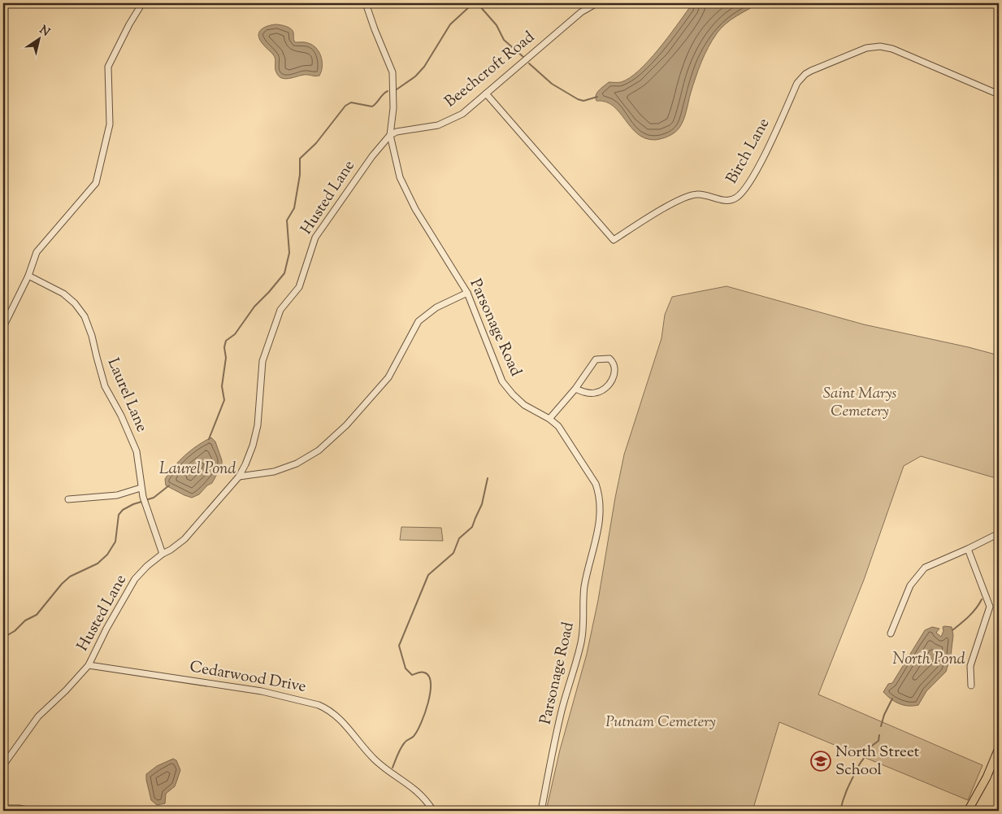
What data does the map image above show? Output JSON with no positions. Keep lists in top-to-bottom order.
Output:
{
  "streets": {
    "street": [
      "Beechcroft Road",
      "Birch Lane",
      "Husted Lane",
      "Parsonage Road",
      "Laurel Lane",
      "Cedarwood Drive"
    ]
  },
  "crossings": [
    ["Beechcroft Road", "Birch Lane"],
    ["Beechcroft Road", "Husted Lane"],
    ["Beechcroft Road", "Parsonage Road"],
    ["Husted Lane", "Parsonage Road"],
    ["Husted Lane", "Laurel Lane"],
    ["Husted Lane", "Cedarwood Drive"]
  ],
  "water": ["Laurel Pond", "North Pond"],
  "parks": ["Saint Marys Cemetery", "Putnam Cemetery"],
  "places": {
    "school or university": ["North Street School"]
  },
  "north": "top right"
}
